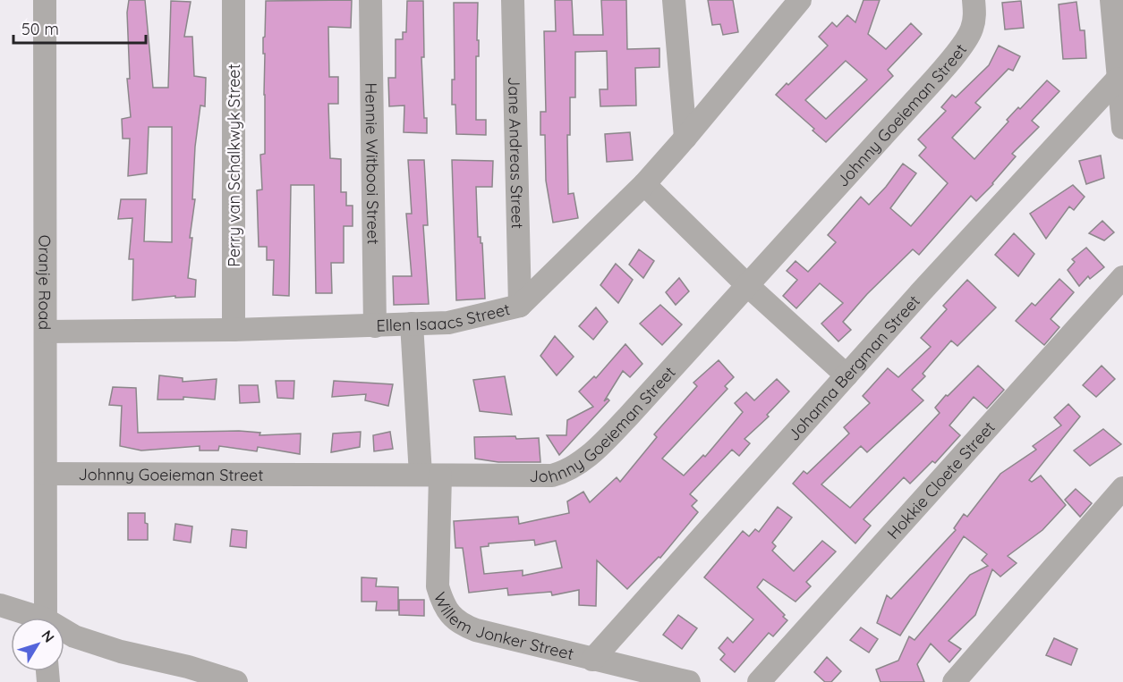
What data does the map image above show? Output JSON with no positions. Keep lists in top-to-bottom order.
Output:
{
  "streets": {
    "street": [
      "Johnny Goeieman Street",
      "Jane Andreas Street",
      "Hennie Witbooi Street",
      "Perry van Schalkwyk Street",
      "Oranje Road",
      "Ellen Isaacs Street",
      "Johanna Bergman Street",
      "Hokkie Cloete Street",
      "Willem Jonker Street"
    ]
  },
  "crossings": [
    ["Johnny Goeieman Street", "Oranje Road"],
    ["Johnny Goeieman Street", "Willem Jonker Street"],
    ["Jane Andreas Street", "Ellen Isaacs Street"],
    ["Hennie Witbooi Street", "Ellen Isaacs Street"],
    ["Perry van Schalkwyk Street", "Ellen Isaacs Street"],
    ["Oranje Road", "Ellen Isaacs Street"],
    ["Ellen Isaacs Street", "Willem Jonker Street"],
    ["Johanna Bergman Street", "Willem Jonker Street"]
  ],
  "scale_bar": "50 m",
  "north": "top right"
}
